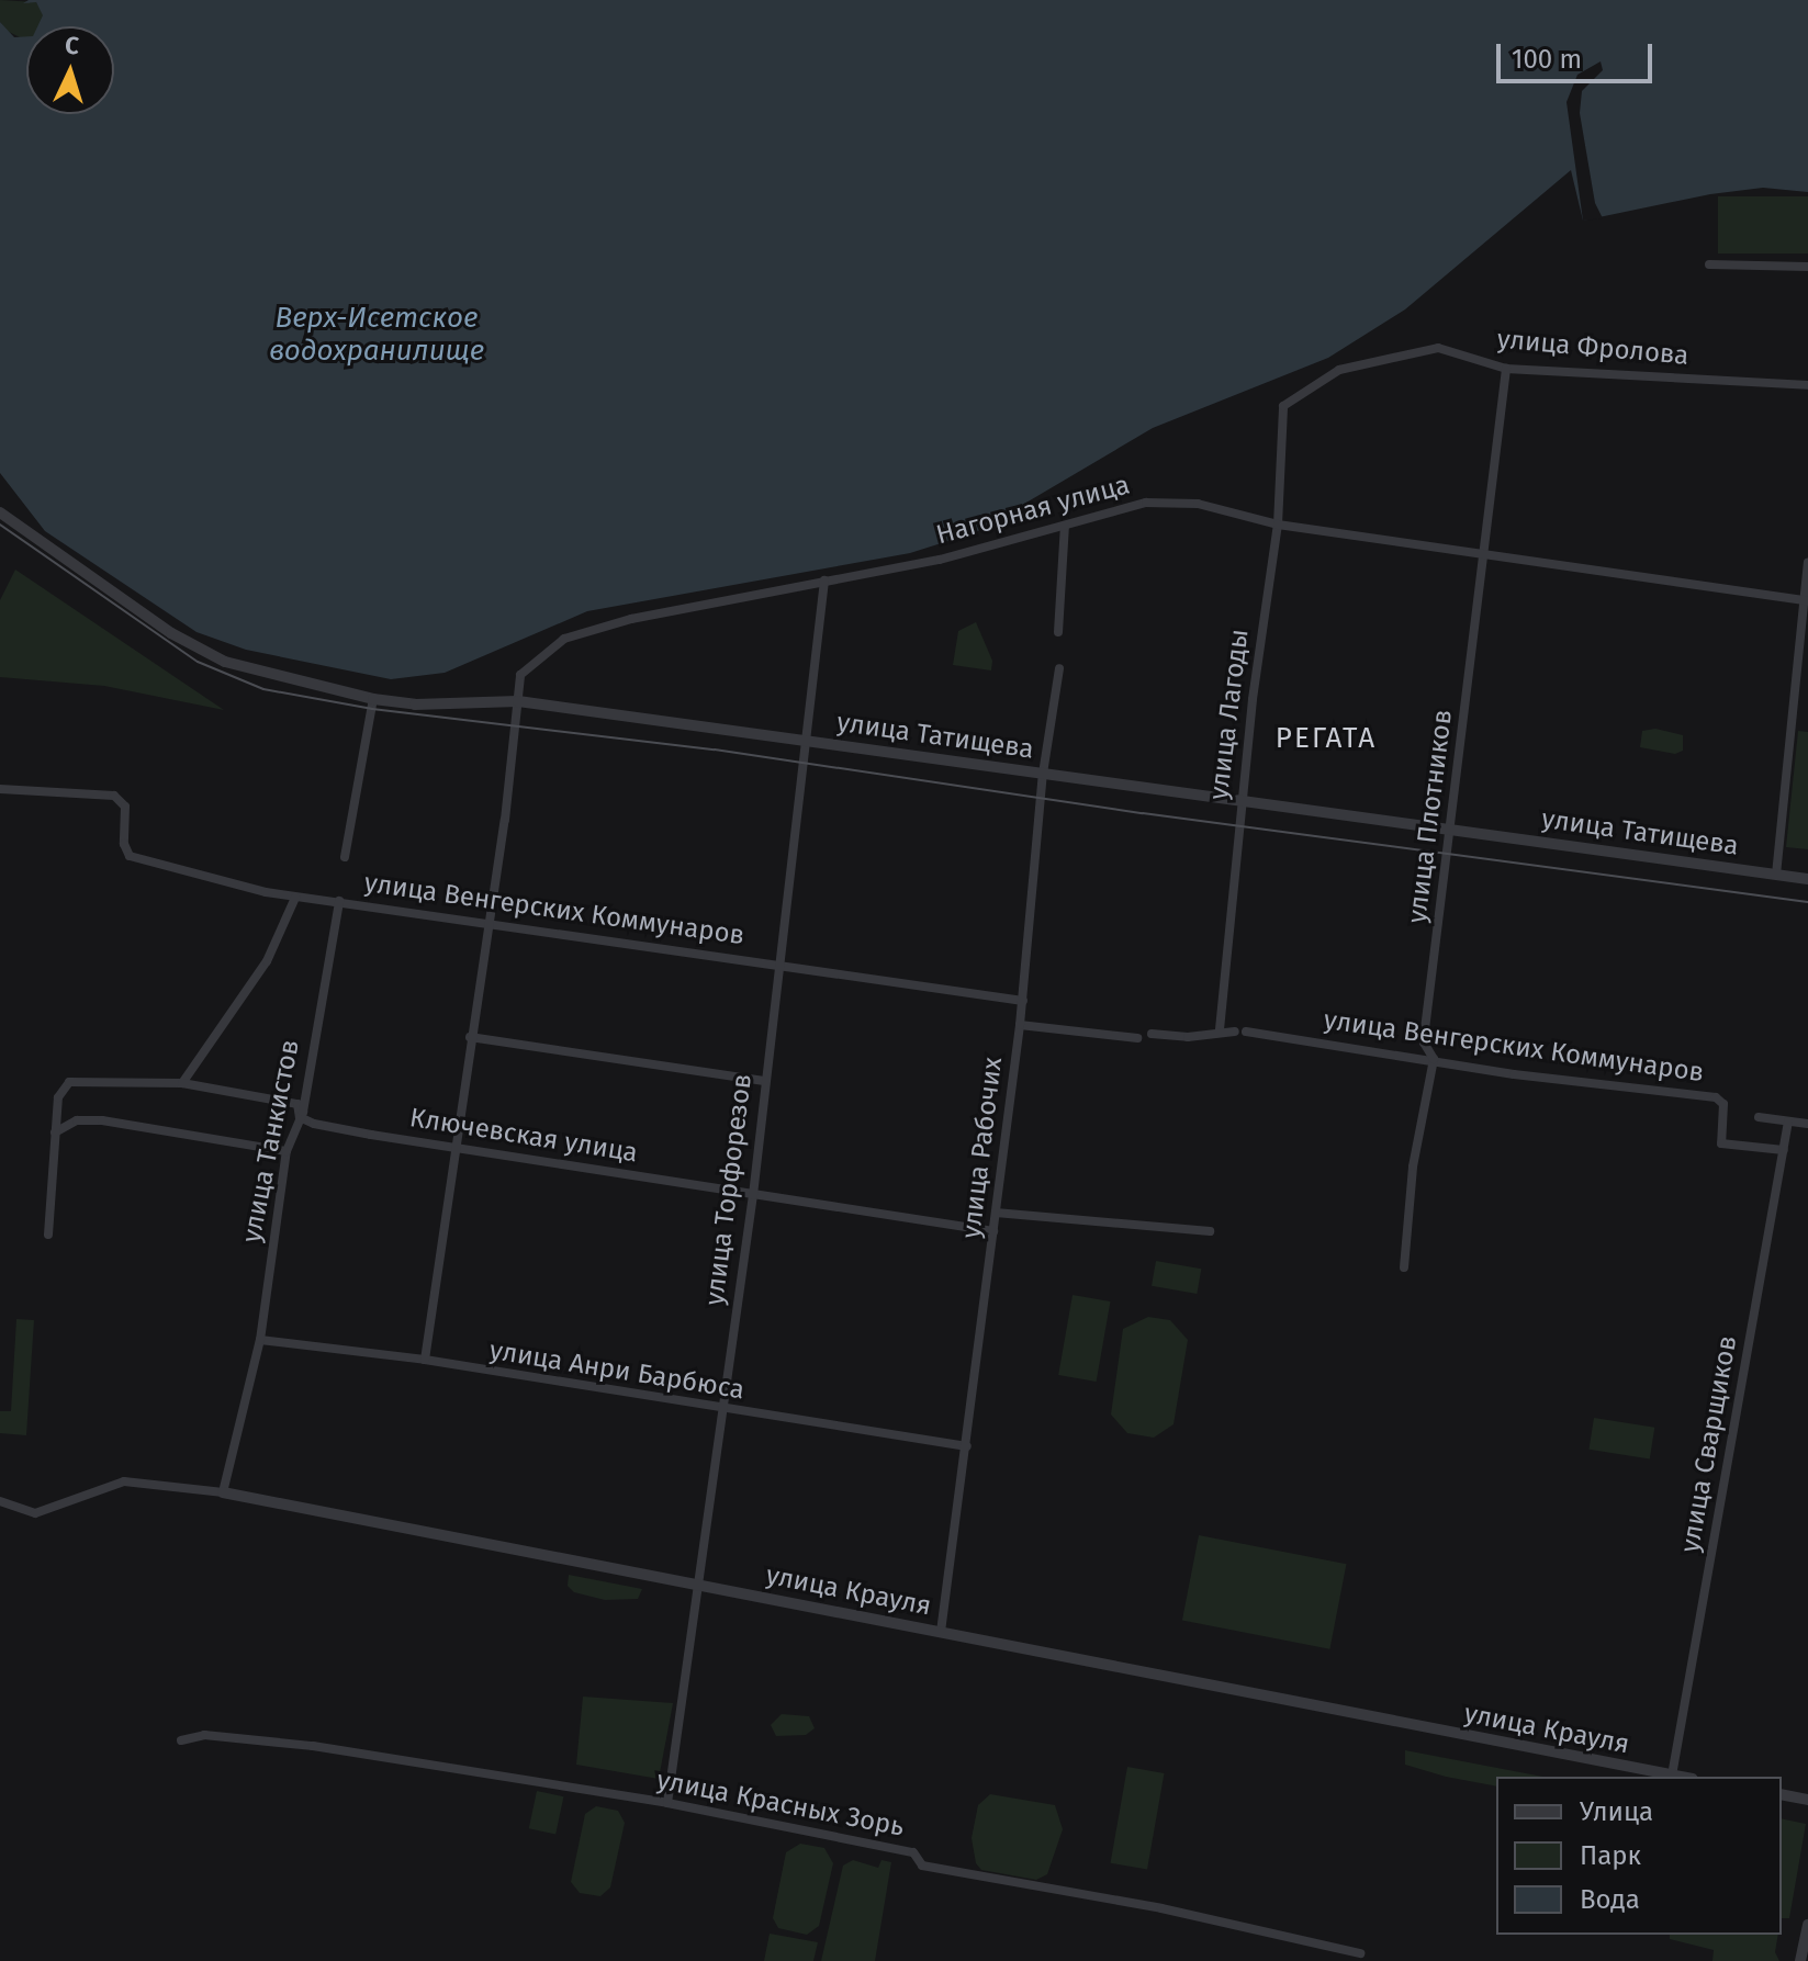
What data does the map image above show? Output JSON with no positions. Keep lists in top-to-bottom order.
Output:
{
  "streets": {
    "street": [
      "улица Фролова",
      "Нагорная улица",
      "улица Лагоды",
      "улица Татищева",
      "улица Плотников",
      "улица Венгерских Коммунаров",
      "Ключевская улица",
      "улица Танкистов",
      "улица Рабочих",
      "улица Торфорезов",
      "улица Анри Барбюса",
      "улица Сварщиков",
      "улица Крауля",
      "улица Красных Зорь"
    ]
  },
  "crossings": [
    ["улица Фролова", "улица Лагоды"],
    ["улица Фролова", "улица Плотников"],
    ["Нагорная улица", "улица Лагоды"],
    ["Нагорная улица", "улица Татищева"],
    ["Нагорная улица", "улица Плотников"],
    ["Нагорная улица", "улица Венгерских Коммунаров"],
    ["Нагорная улица", "Ключевская улица"],
    ["Нагорная улица", "улица Торфорезов"],
    ["Нагорная улица", "улица Анри Барбюса"],
    ["улица Лагоды", "улица Татищева"],
    ["улица Лагоды", "улица Венгерских Коммунаров"],
    ["улица Татищева", "улица Плотников"],
    ["улица Татищева", "улица Рабочих"],
    ["улица Татищева", "улица Торфорезов"],
    ["улица Плотников", "улица Венгерских Коммунаров"],
    ["улица Венгерских Коммунаров", "улица Танкистов"],
    ["улица Венгерских Коммунаров", "улица Рабочих"],
    ["улица Венгерских Коммунаров", "улица Торфорезов"],
    ["улица Венгерских Коммунаров", "улица Сварщиков"],
    ["Ключевская улица", "улица Танкистов"],
    ["Ключевская улица", "улица Рабочих"],
    ["Ключевская улица", "улица Торфорезов"],
    ["улица Танкистов", "улица Анри Барбюса"],
    ["улица Танкистов", "улица Крауля"],
    ["улица Рабочих", "улица Анри Барбюса"],
    ["улица Рабочих", "улица Крауля"],
    ["улица Торфорезов", "улица Анри Барбюса"],
    ["улица Торфорезов", "улица Крауля"],
    ["улица Торфорезов", "улица Красных Зорь"],
    ["улица Сварщиков", "улица Крауля"]
  ],
  "districts": ["РЕГАТА"],
  "water": ["Верх-Исетское водохранилище"],
  "legend": ["Улица", "Парк", "Вода"],
  "scale_bar": "100 m",
  "north": "top"
}
